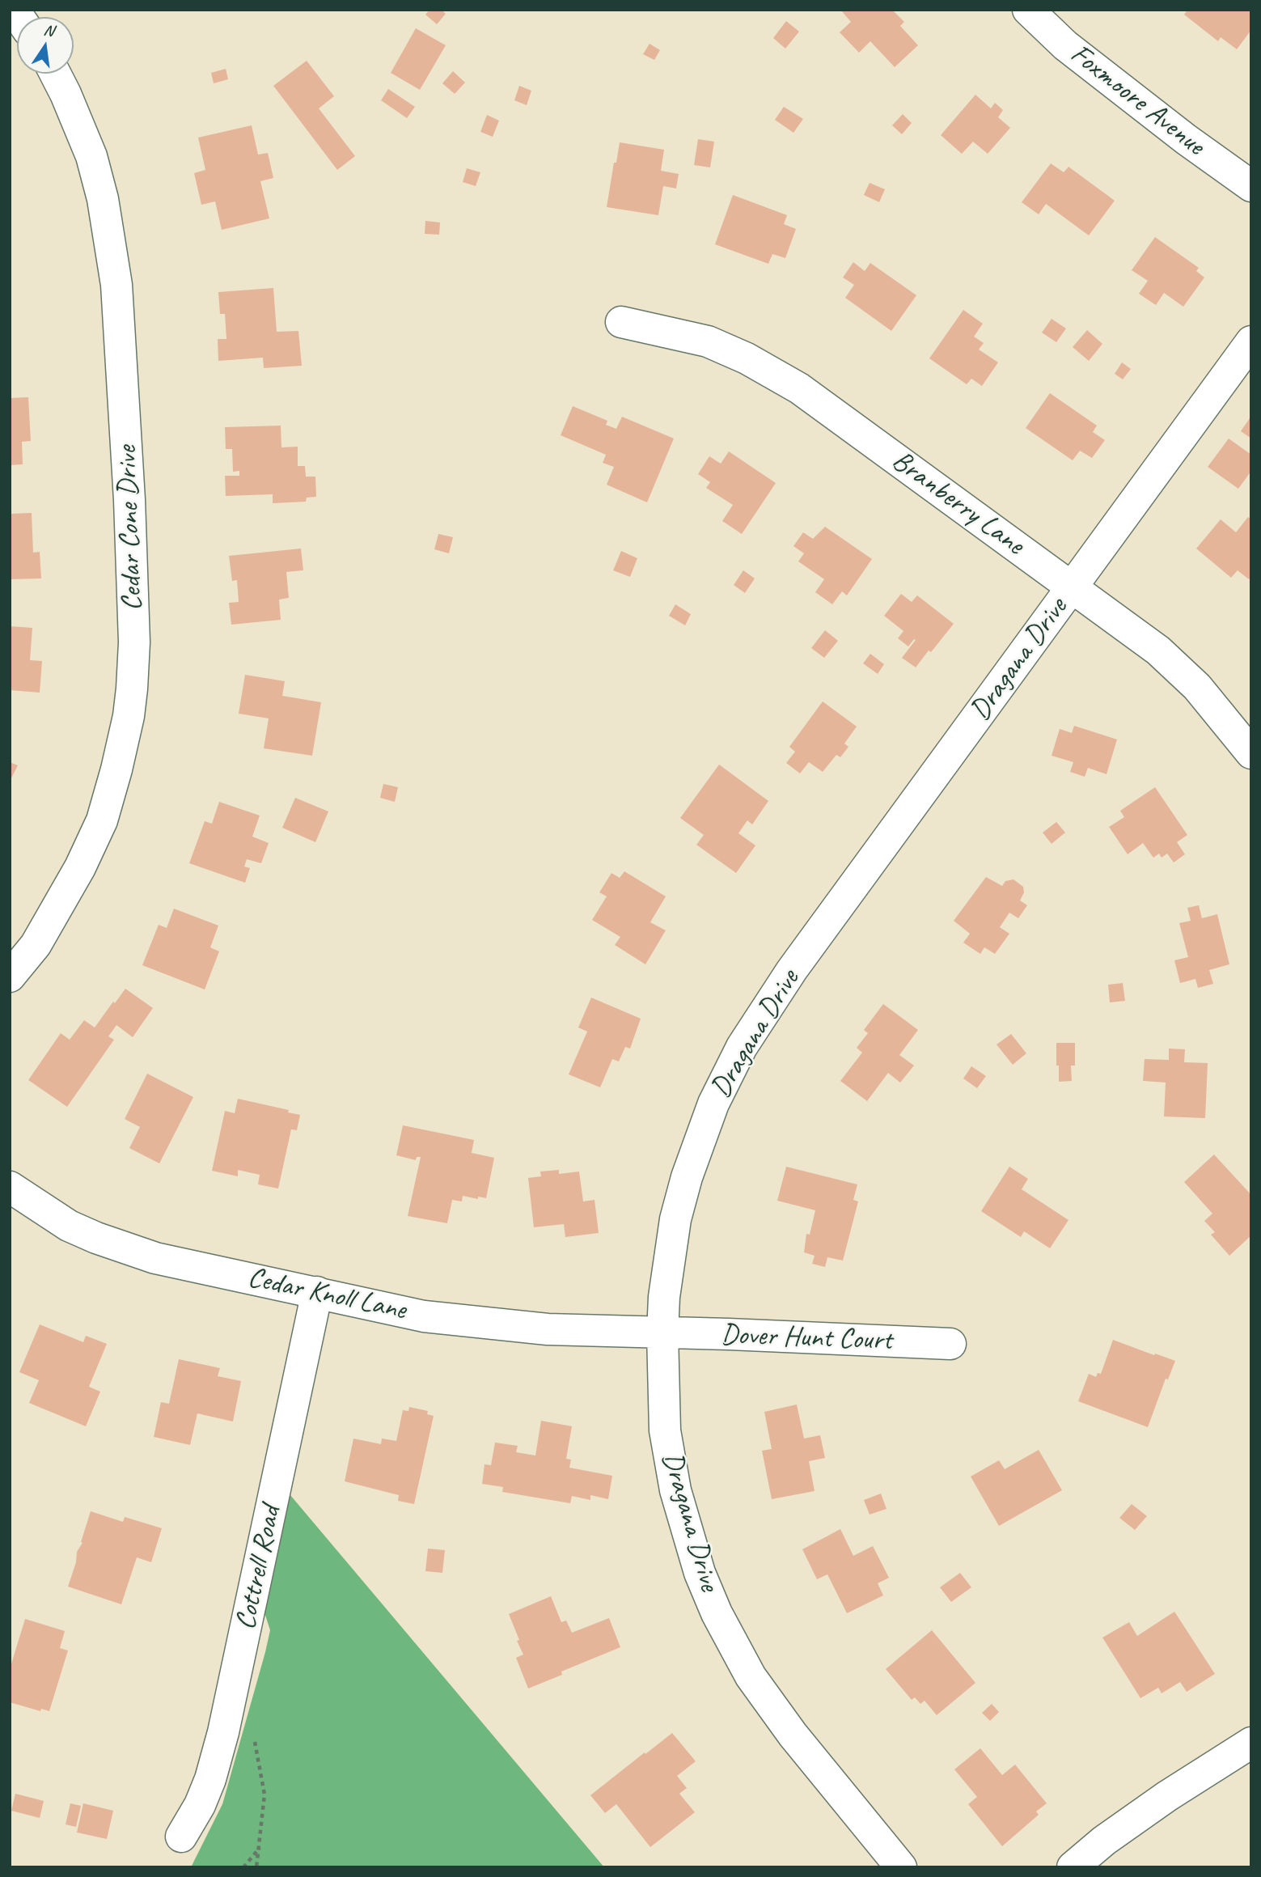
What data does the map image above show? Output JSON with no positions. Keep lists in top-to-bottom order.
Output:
{
  "streets": {
    "street": [
      "Foxmoore Avenue",
      "Branberry Lane",
      "Cedar Cone Drive",
      "Dragana Drive",
      "Cedar Knoll Lane",
      "Dover Hunt Court",
      "Cottrell Road"
    ]
  },
  "crossings": [
    ["Branberry Lane", "Dragana Drive"],
    ["Dragana Drive", "Cedar Knoll Lane"],
    ["Dragana Drive", "Dover Hunt Court"],
    ["Cedar Knoll Lane", "Dover Hunt Court"],
    ["Cedar Knoll Lane", "Cottrell Road"]
  ],
  "north": "top"
}
